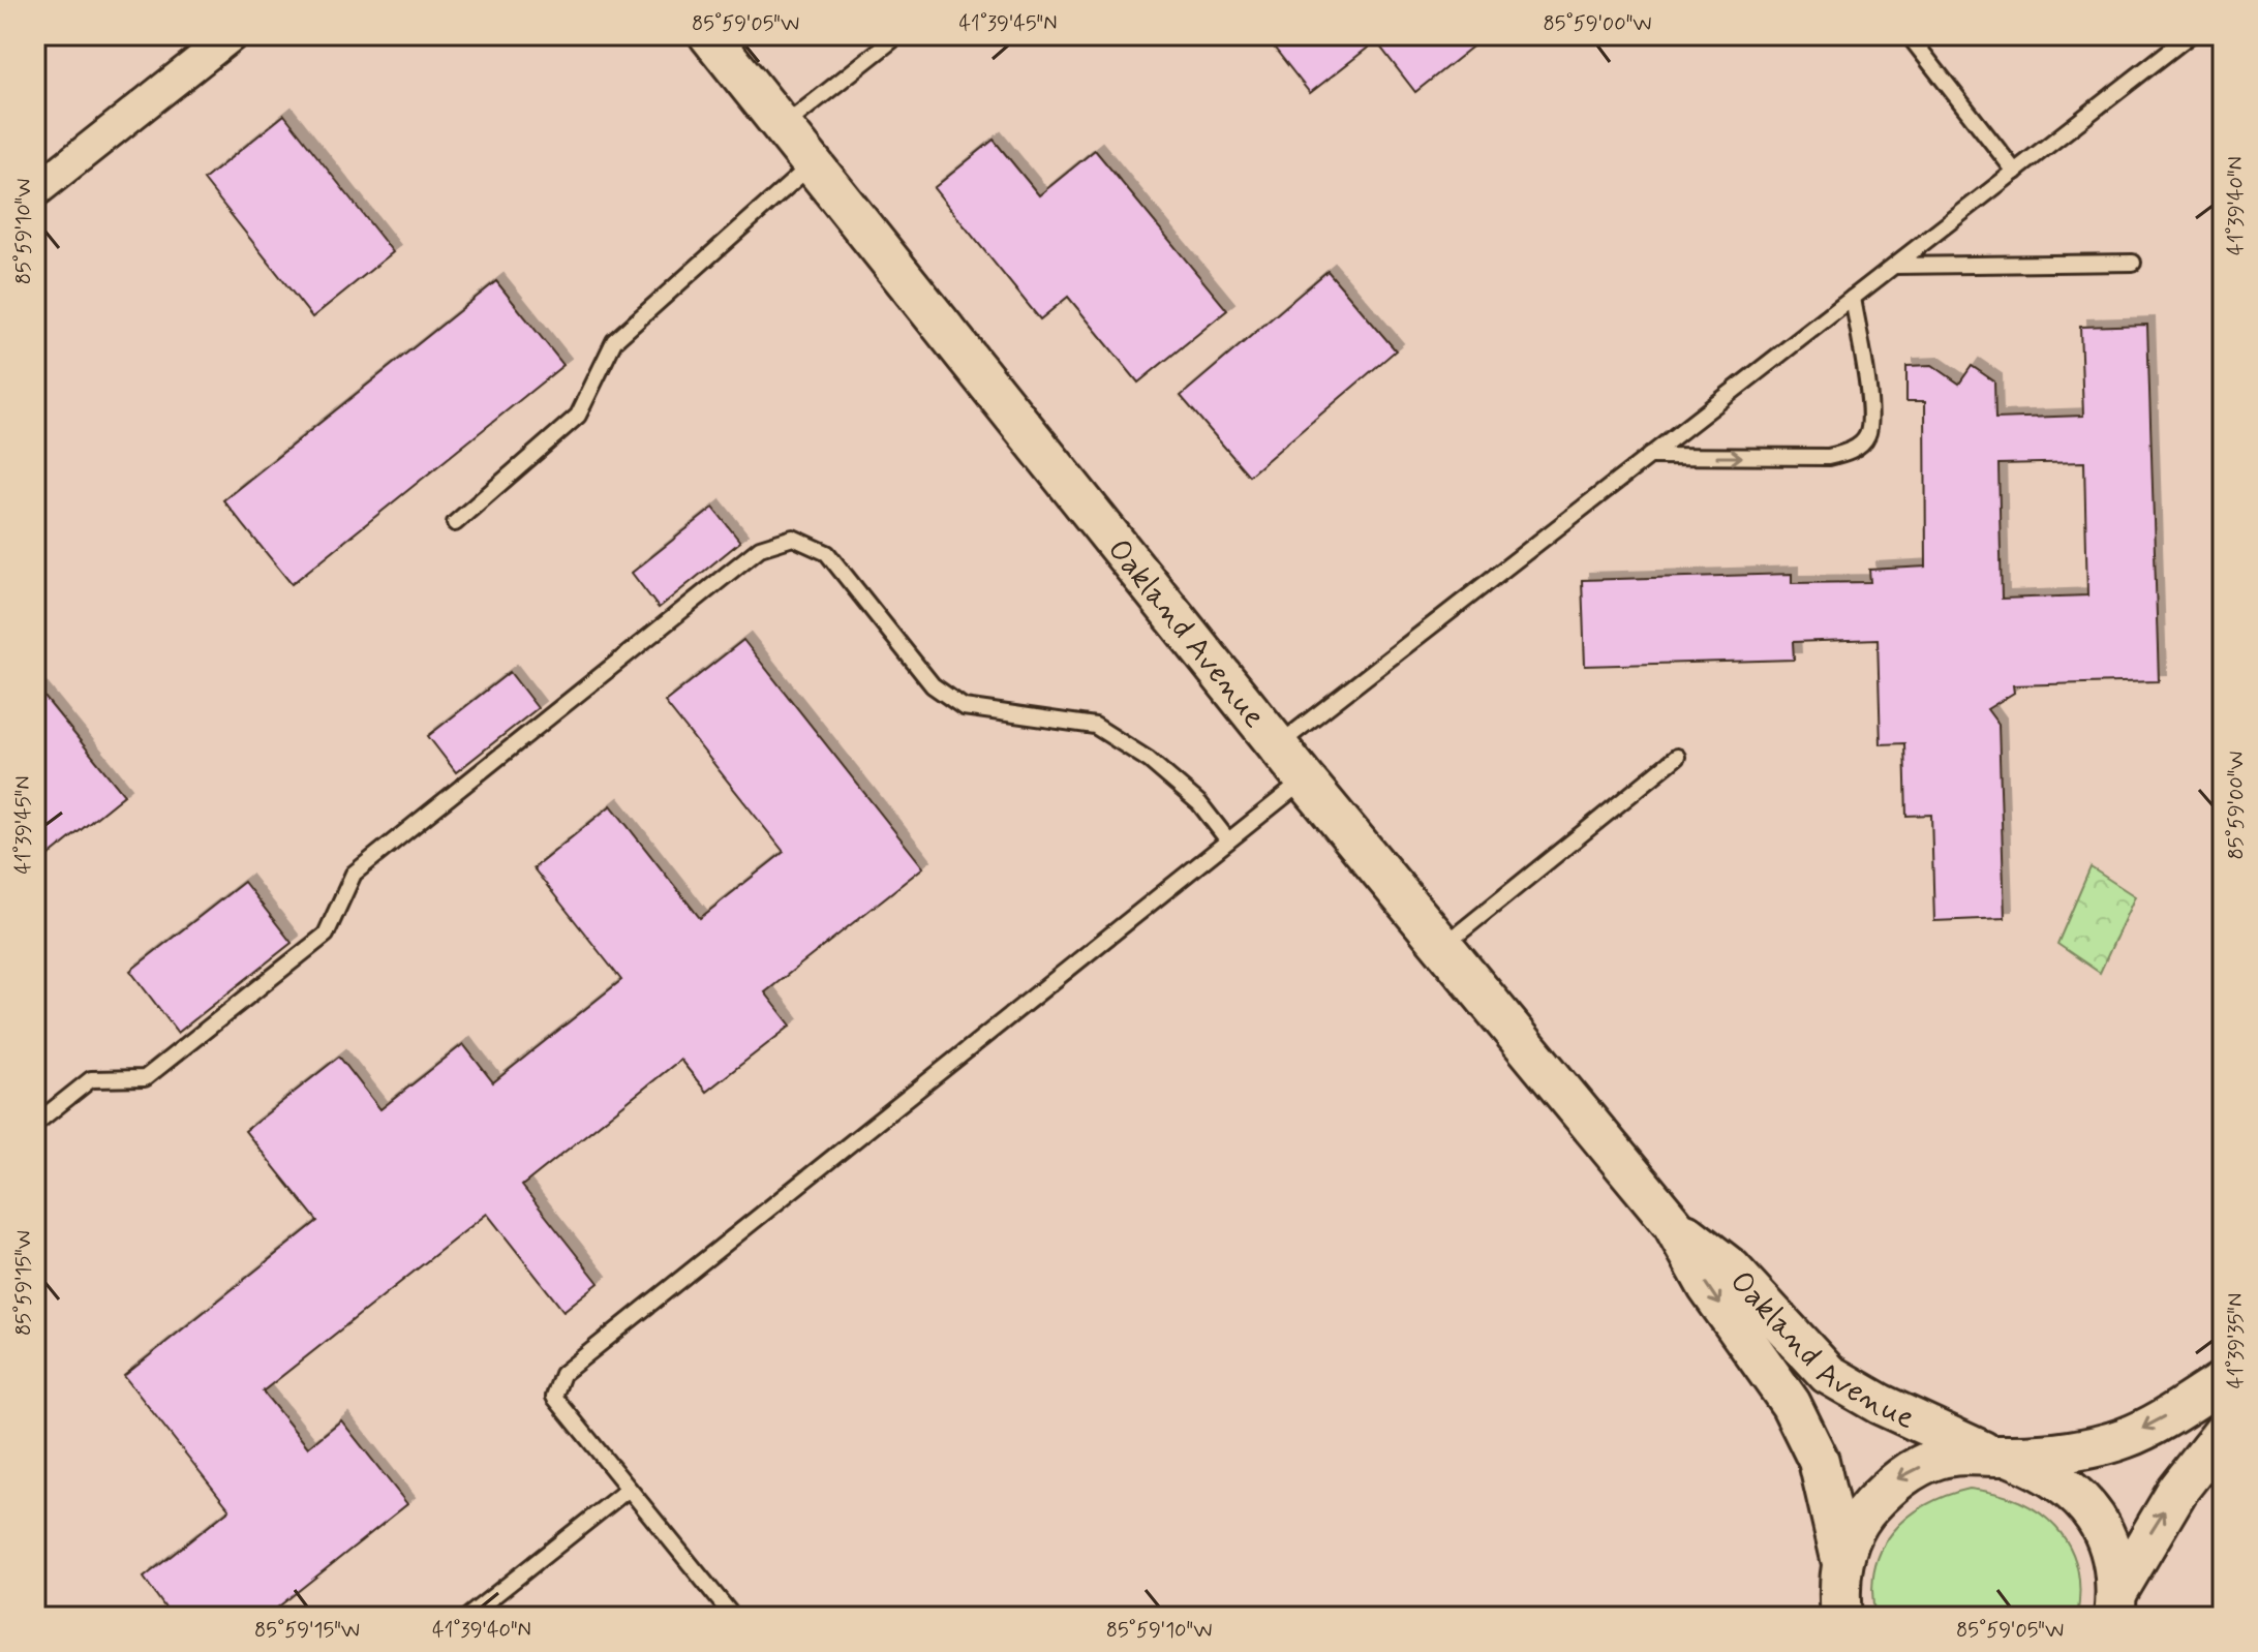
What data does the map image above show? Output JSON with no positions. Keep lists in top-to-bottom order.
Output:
{
  "streets": {
    "street": ["Oakland Avenue"]
  },
  "coordinates": [
    "85°59'05\"W",
    "41°39'45\"N",
    "85°59'00\"W",
    "41°39'40\"N",
    "85°59'10\"W",
    "85°59'15\"W",
    "41°39'35\"N"
  ]
}
